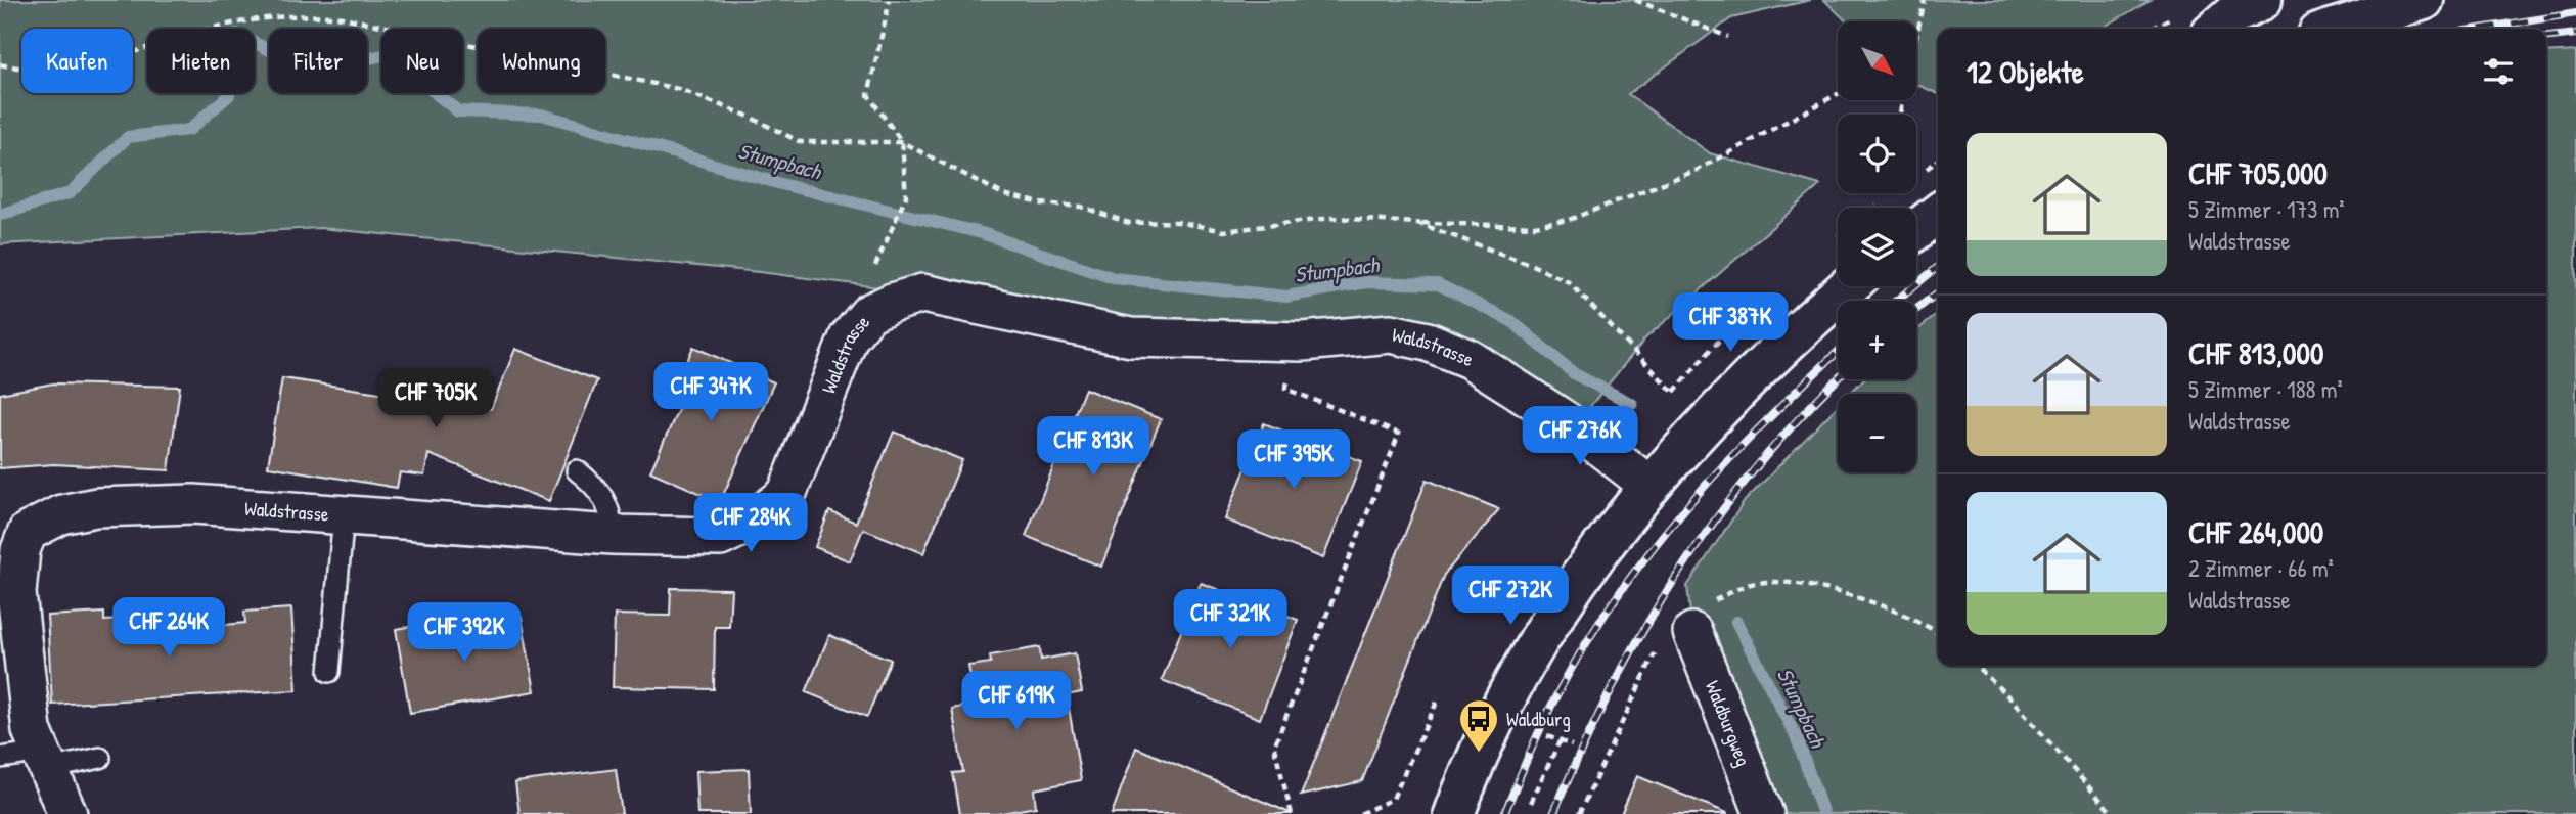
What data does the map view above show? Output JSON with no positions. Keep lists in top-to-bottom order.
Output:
{
  "streets": {
    "street": ["Waldstrasse", "Waldburgweg"]
  },
  "water": ["Stumpbach"],
  "places": {
    "bus stop": ["Waldburg"]
  },
  "north": "bottom right",
  "page": {
    "map_buttons": ["+", "−"],
    "chip": [
      "Kaufen",
      "Mieten",
      "Filter",
      "Neu",
      "Wohnung"
    ],
    "heading": "12 Objekte",
    "list": [
      {
        "name": "CHF 705,000",
        "note": "5 Zimmer · 173 m² · Waldstrasse"
      },
      {
        "name": "CHF 813,000",
        "note": "5 Zimmer · 188 m² · Waldstrasse"
      },
      {
        "name": "CHF 264,000",
        "note": "2 Zimmer · 66 m² · Waldstrasse"
      }
    ],
    "price": [
      "CHF 387K",
      "CHF 347K",
      "CHF 705K",
      "CHF 276K",
      "CHF 813K",
      "CHF 395K",
      "CHF 284K",
      "CHF 272K",
      "CHF 321K",
      "CHF 264K",
      "CHF 392K",
      "CHF 619K"
    ]
  }
}
